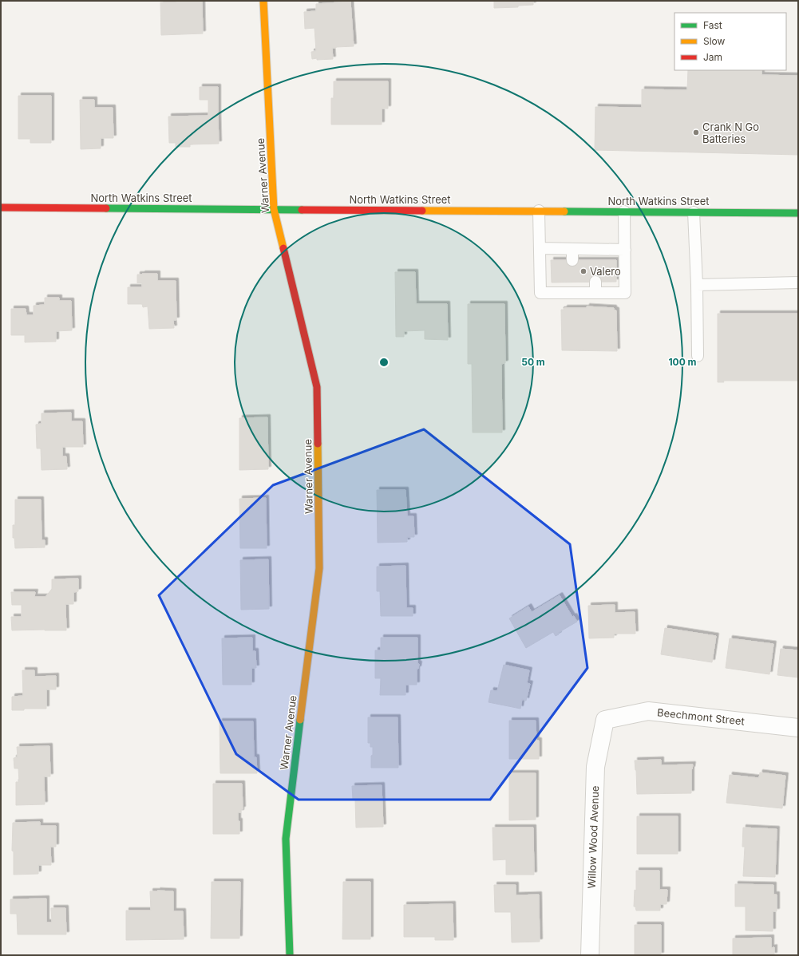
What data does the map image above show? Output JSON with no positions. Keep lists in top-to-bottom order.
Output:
{
  "streets": {
    "street": [
      "Warner Avenue",
      "North Watkins Street",
      "Beechmont Street",
      "Willow Wood Avenue"
    ]
  },
  "crossings": [
    ["Warner Avenue", "North Watkins Street"],
    ["Beechmont Street", "Willow Wood Avenue"]
  ],
  "places": ["Crank N Go Batteries", "Valero"],
  "legend": ["Fast", "Slow", "Jam"],
  "rings": ["50 m", "100 m"]
}
